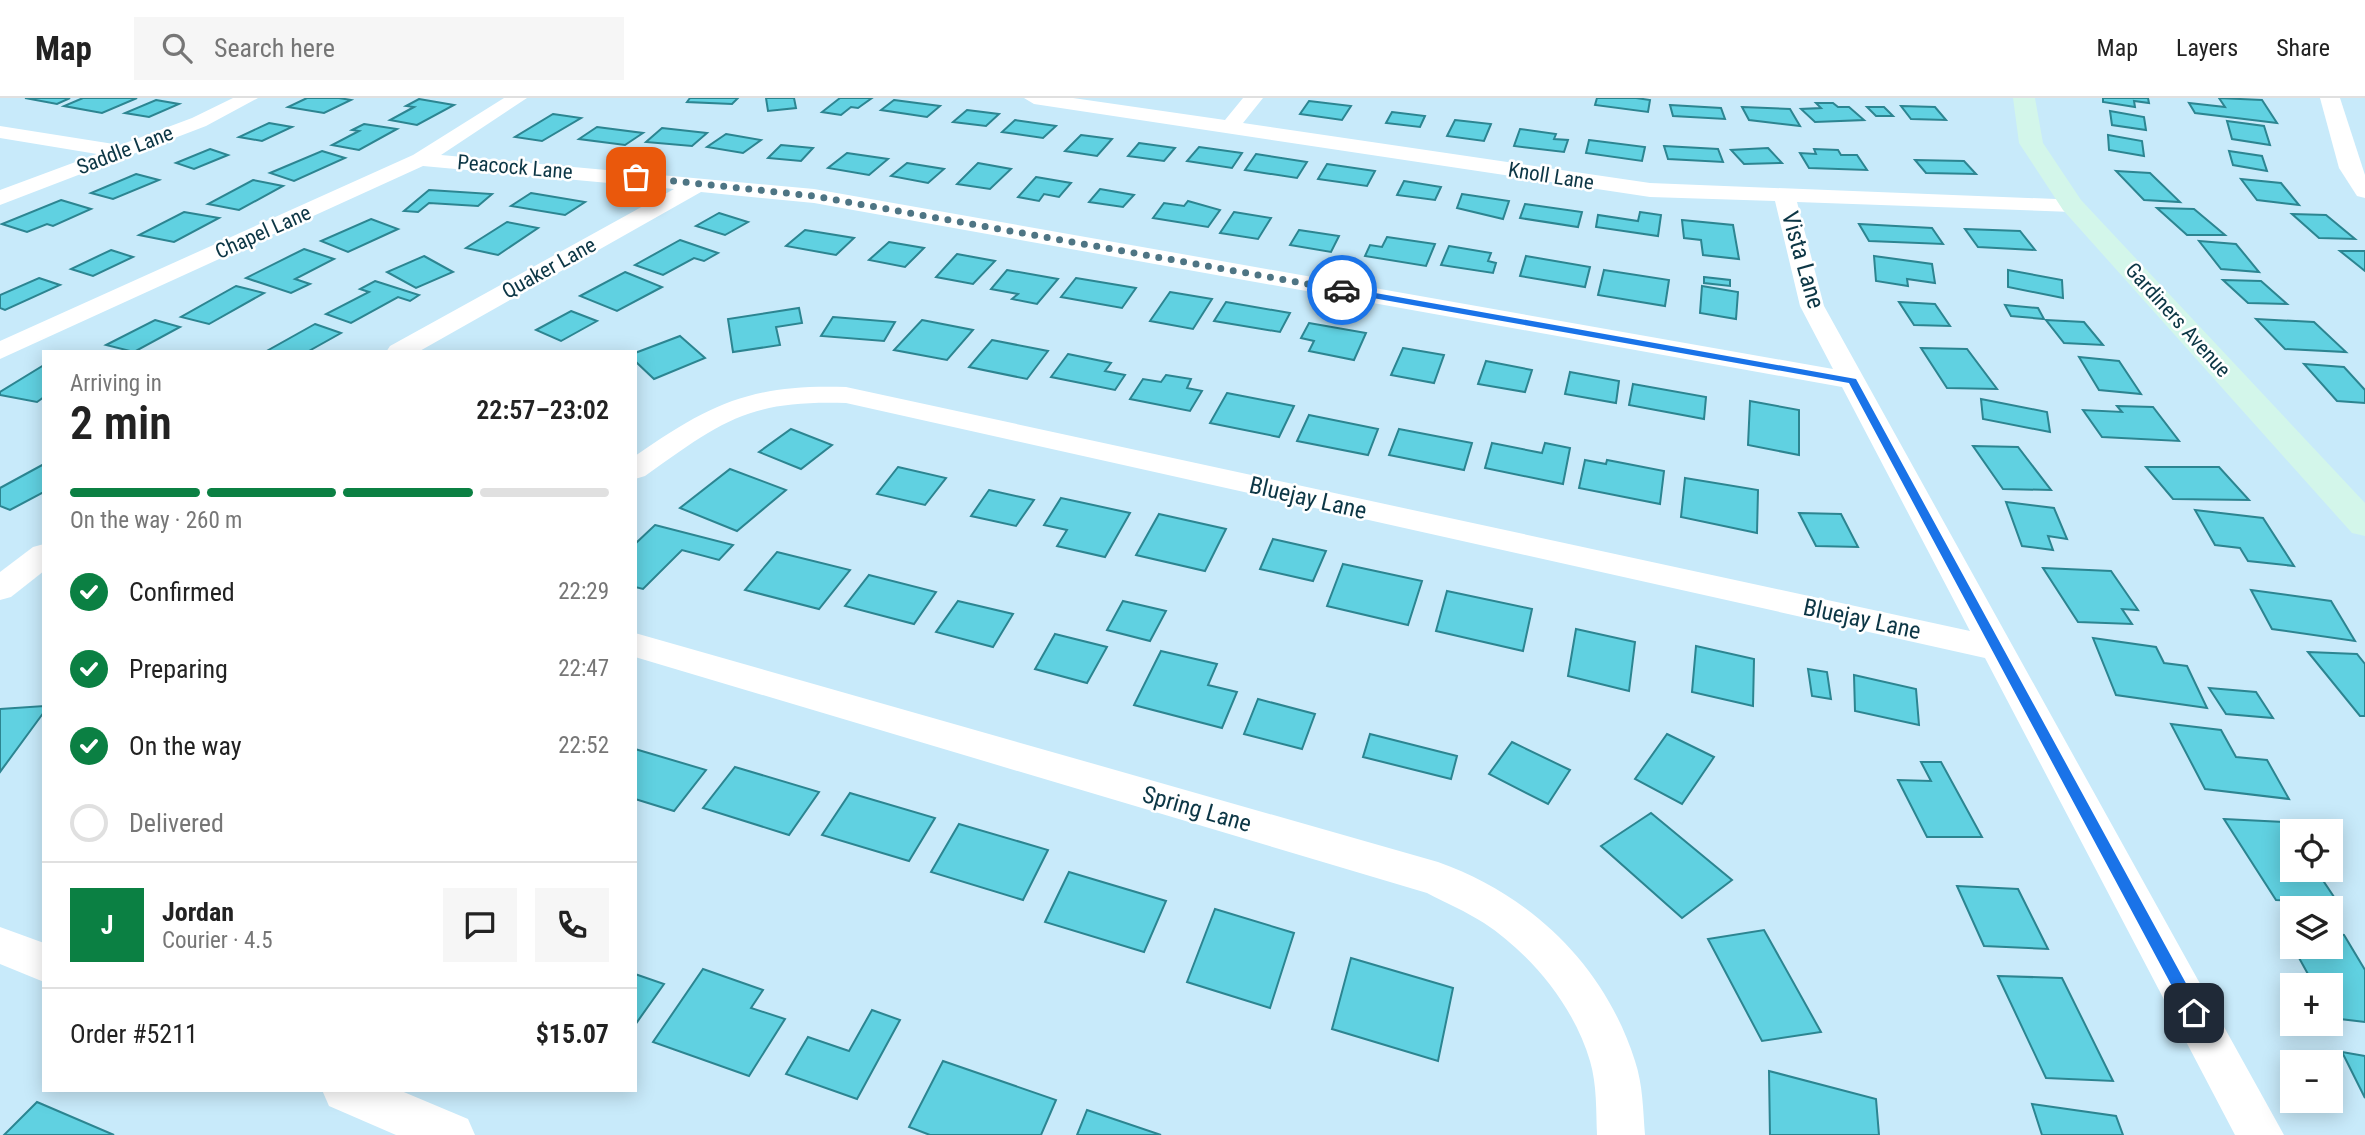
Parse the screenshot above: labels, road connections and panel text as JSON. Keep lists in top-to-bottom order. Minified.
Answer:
{"streets":{"main road":["Gardiners Avenue"],"street":["Saddle Lane","Peacock Lane","Knoll Lane","Chapel Lane","Vista Lane","Quaker Lane","Bluejay Lane","Spring Lane"]},"crossings":[["Peacock Lane","Chapel Lane"],["Peacock Lane","Vista Lane"],["Peacock Lane","Quaker Lane"],["Knoll Lane","Vista Lane"],["Knoll Lane","Gardiners Avenue"],["Vista Lane","Bluejay Lane"]],"page":{"header":"Map","search":"Search here","nav":["Map","Layers","Share"],"heading":["2 min","Arriving in","22:57–23:02"],"panel":["Jordan","Courier · 4.5","Order #5211","$15.07"],"bar":"On the way · 260 m","list":[["Confirmed","22:29"],["Preparing","22:47"],["On the way","22:52"],"Delivered"],"map_buttons":["+","−"],"round":"J"}}
